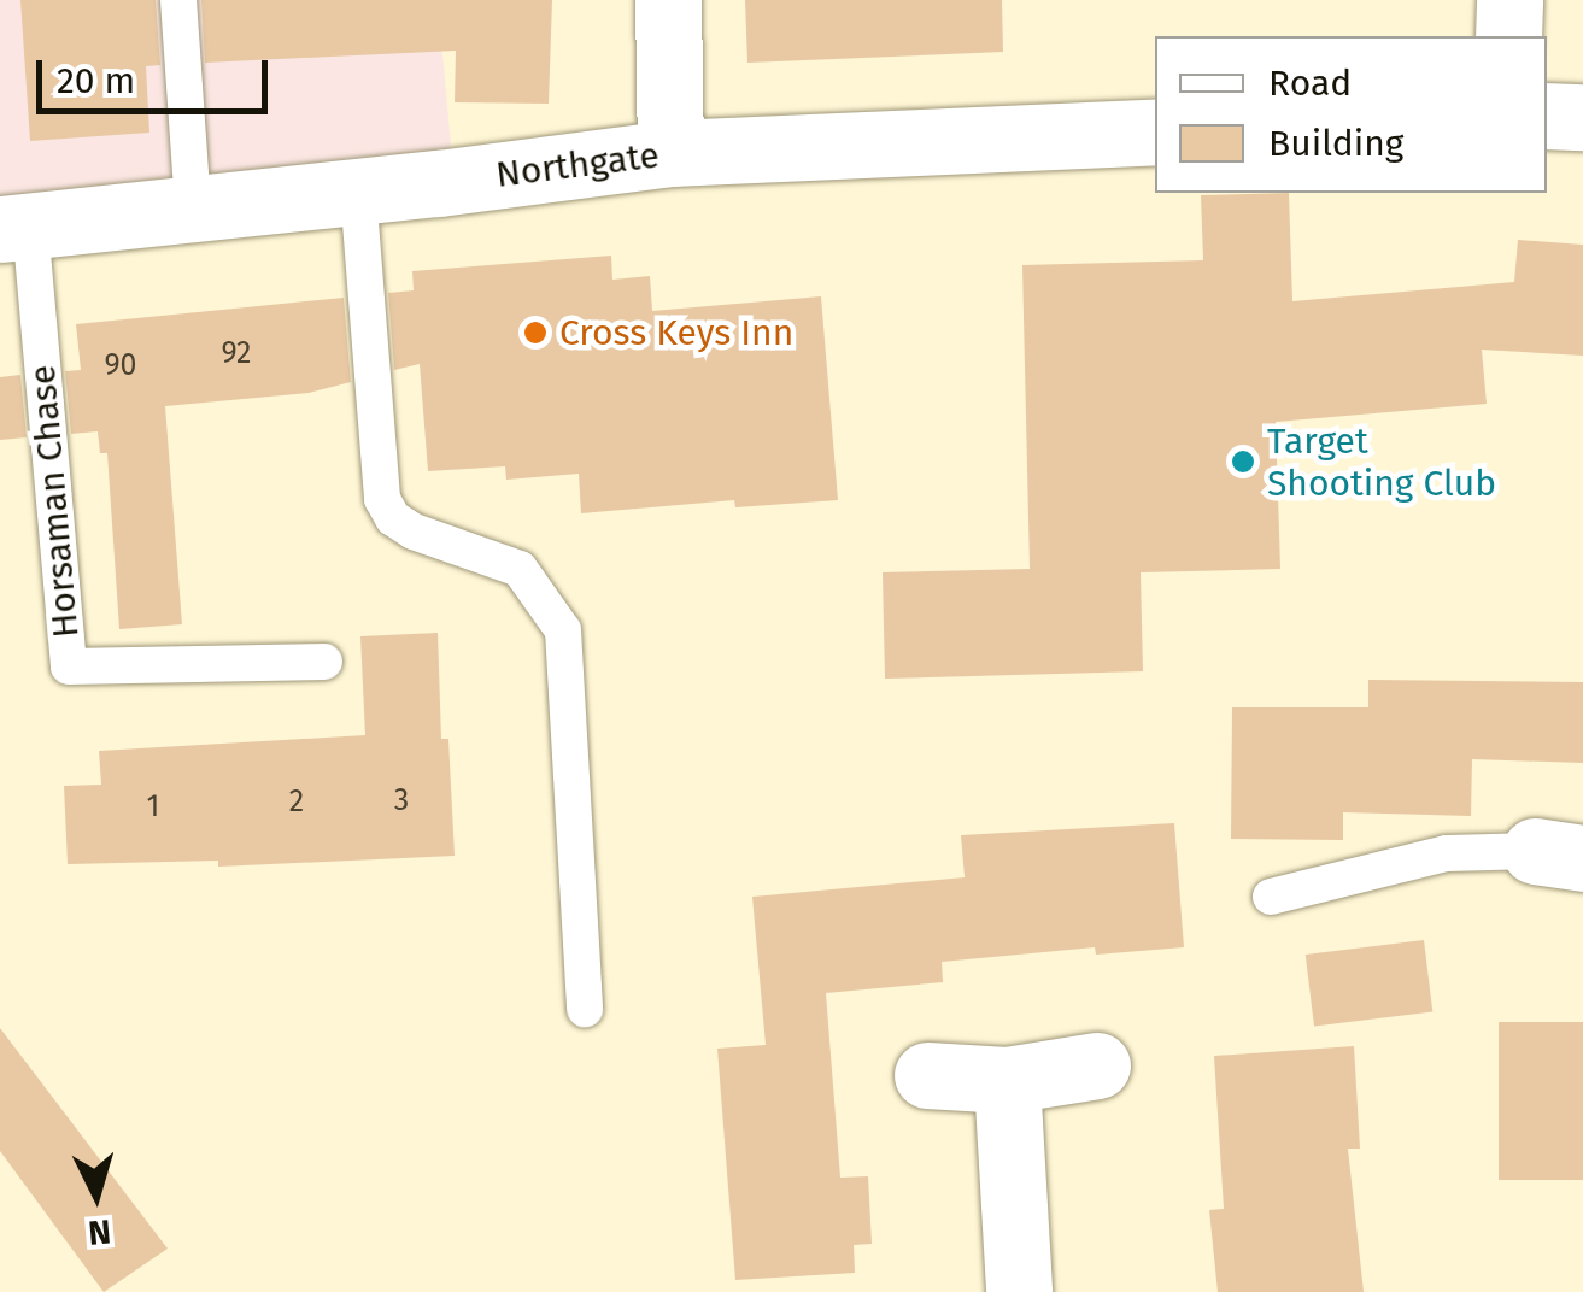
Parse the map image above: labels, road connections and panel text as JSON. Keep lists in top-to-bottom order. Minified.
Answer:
{"streets":{"street":["Northgate"],"lane":["Horsaman Chase"]},"crossings":[["Northgate","Horsaman Chase"]],"places":["Cross Keys Inn","Target Shooting Club"],"house_numbers":["92","90","3","2","1"],"legend":["Road","Building"],"scale_bar":"20 m","north":"bottom"}
